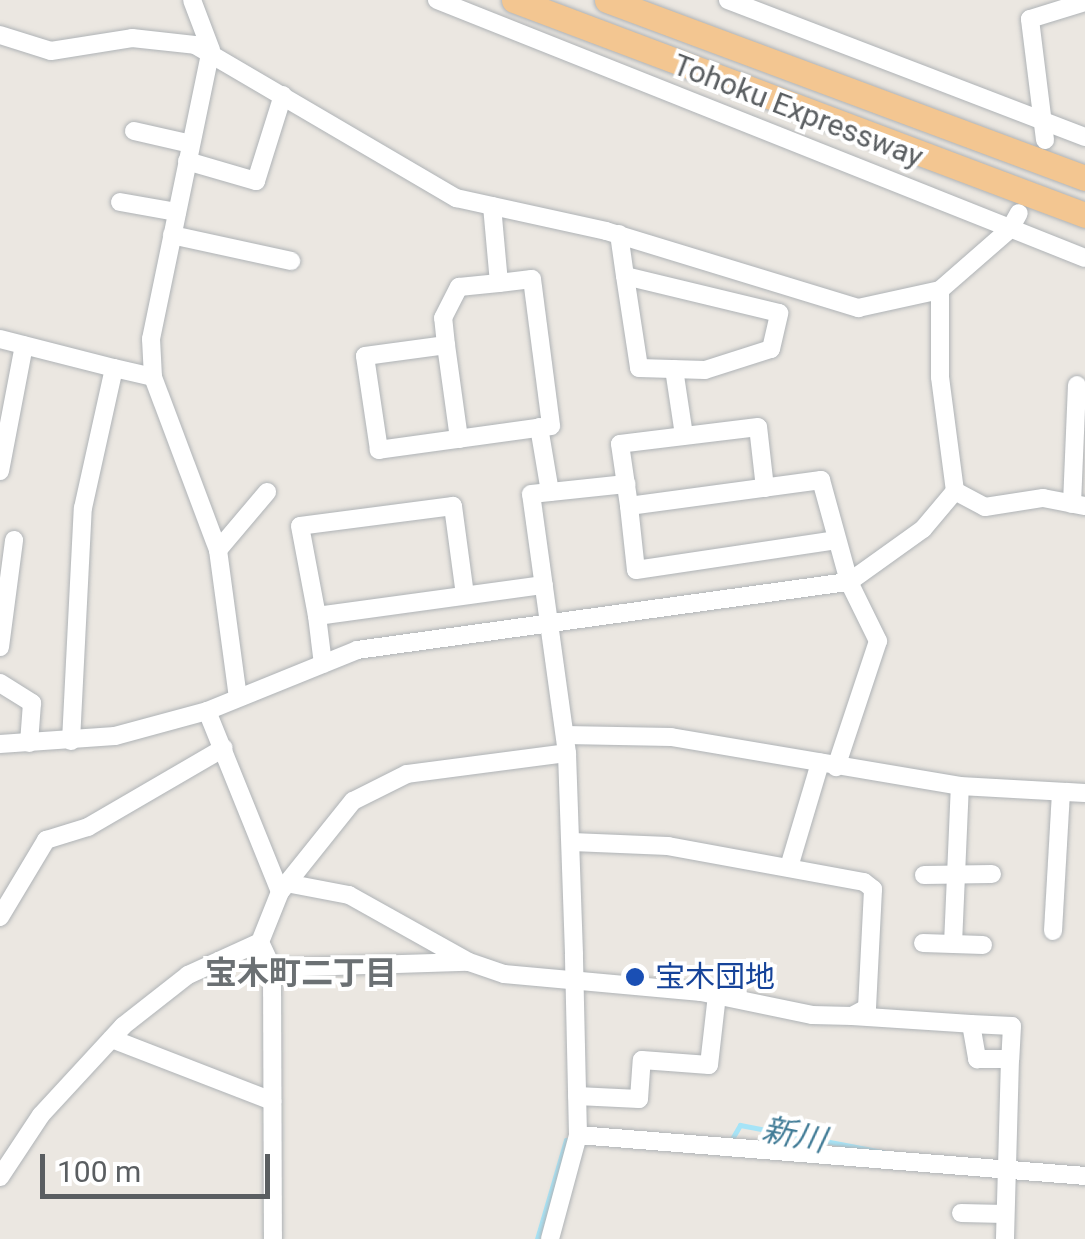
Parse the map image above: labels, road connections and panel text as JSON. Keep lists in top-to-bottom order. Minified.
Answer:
{"streets":{"highway":["Tohoku Expressway"]},"districts":["宝木町二丁目"],"water":["新川"],"places":["宝木団地"],"scale_bar":"100 m"}
